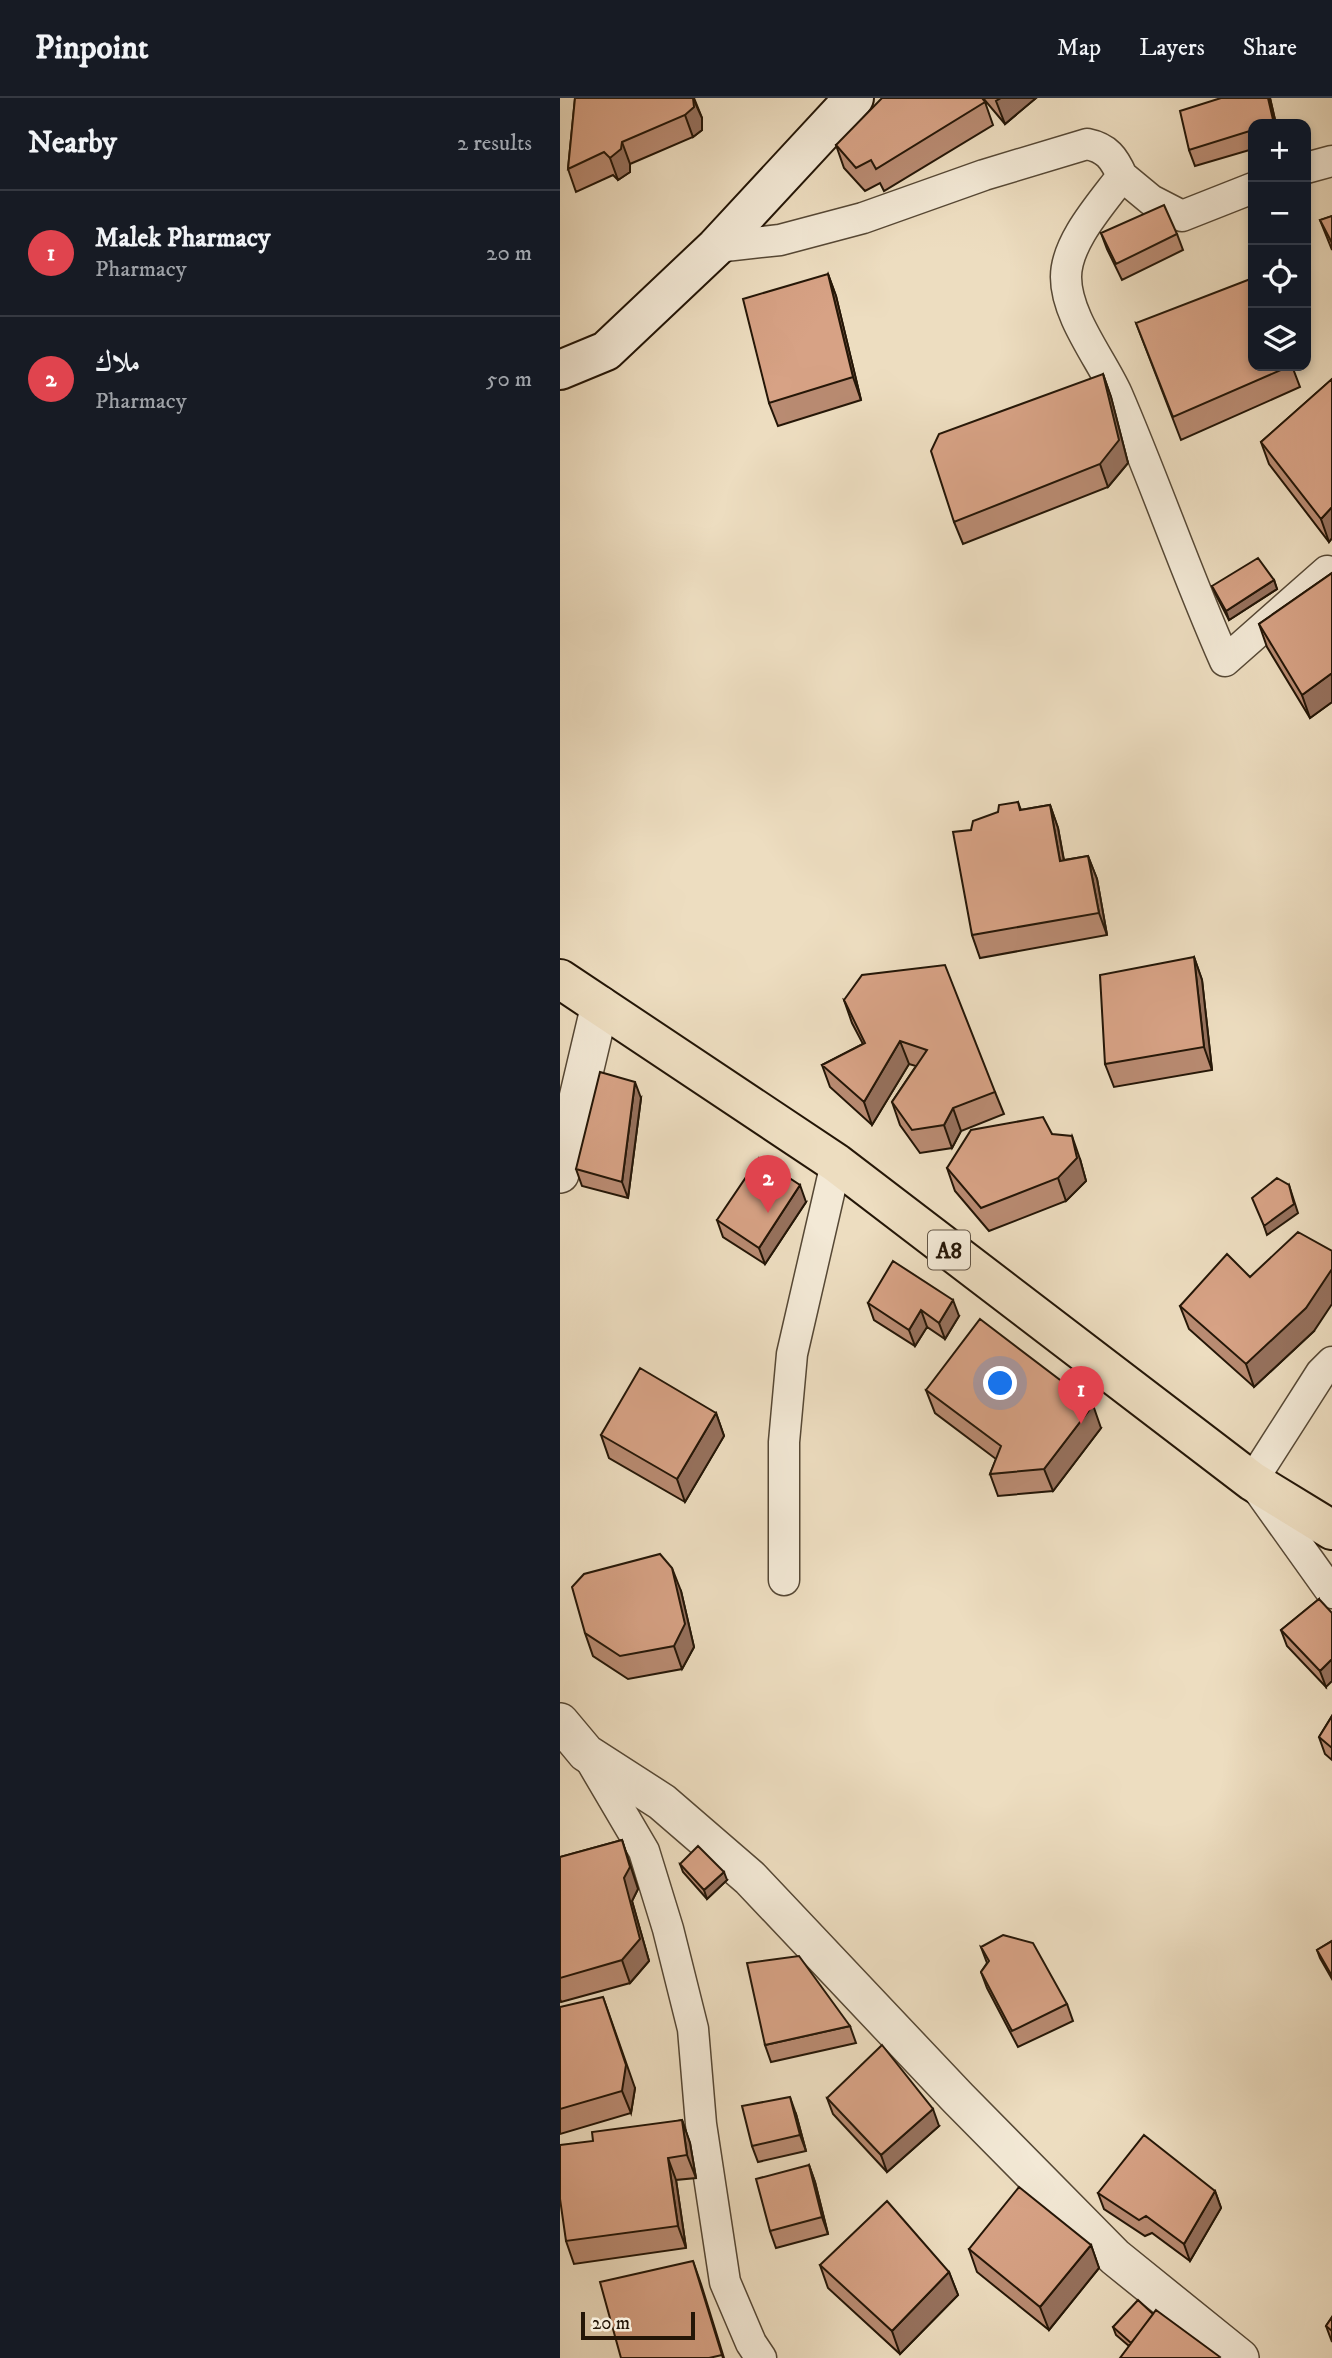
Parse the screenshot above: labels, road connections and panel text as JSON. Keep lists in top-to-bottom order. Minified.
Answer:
{"streets":{"highway":["A8"]},"scale_bar":"20 m","page":{"header":"Pinpoint","nav":["Map","Layers","Share"],"heading":["Nearby","2 results"],"map_buttons":["+","−"],"list":[{"mark":"1","name":"Malek Pharmacy","note":"Pharmacy","value":"20 m"},{"mark":"2","name":"ملاك","note":"Pharmacy","value":"50 m"}],"pins":["2","1"],"scale":"20 m"}}
